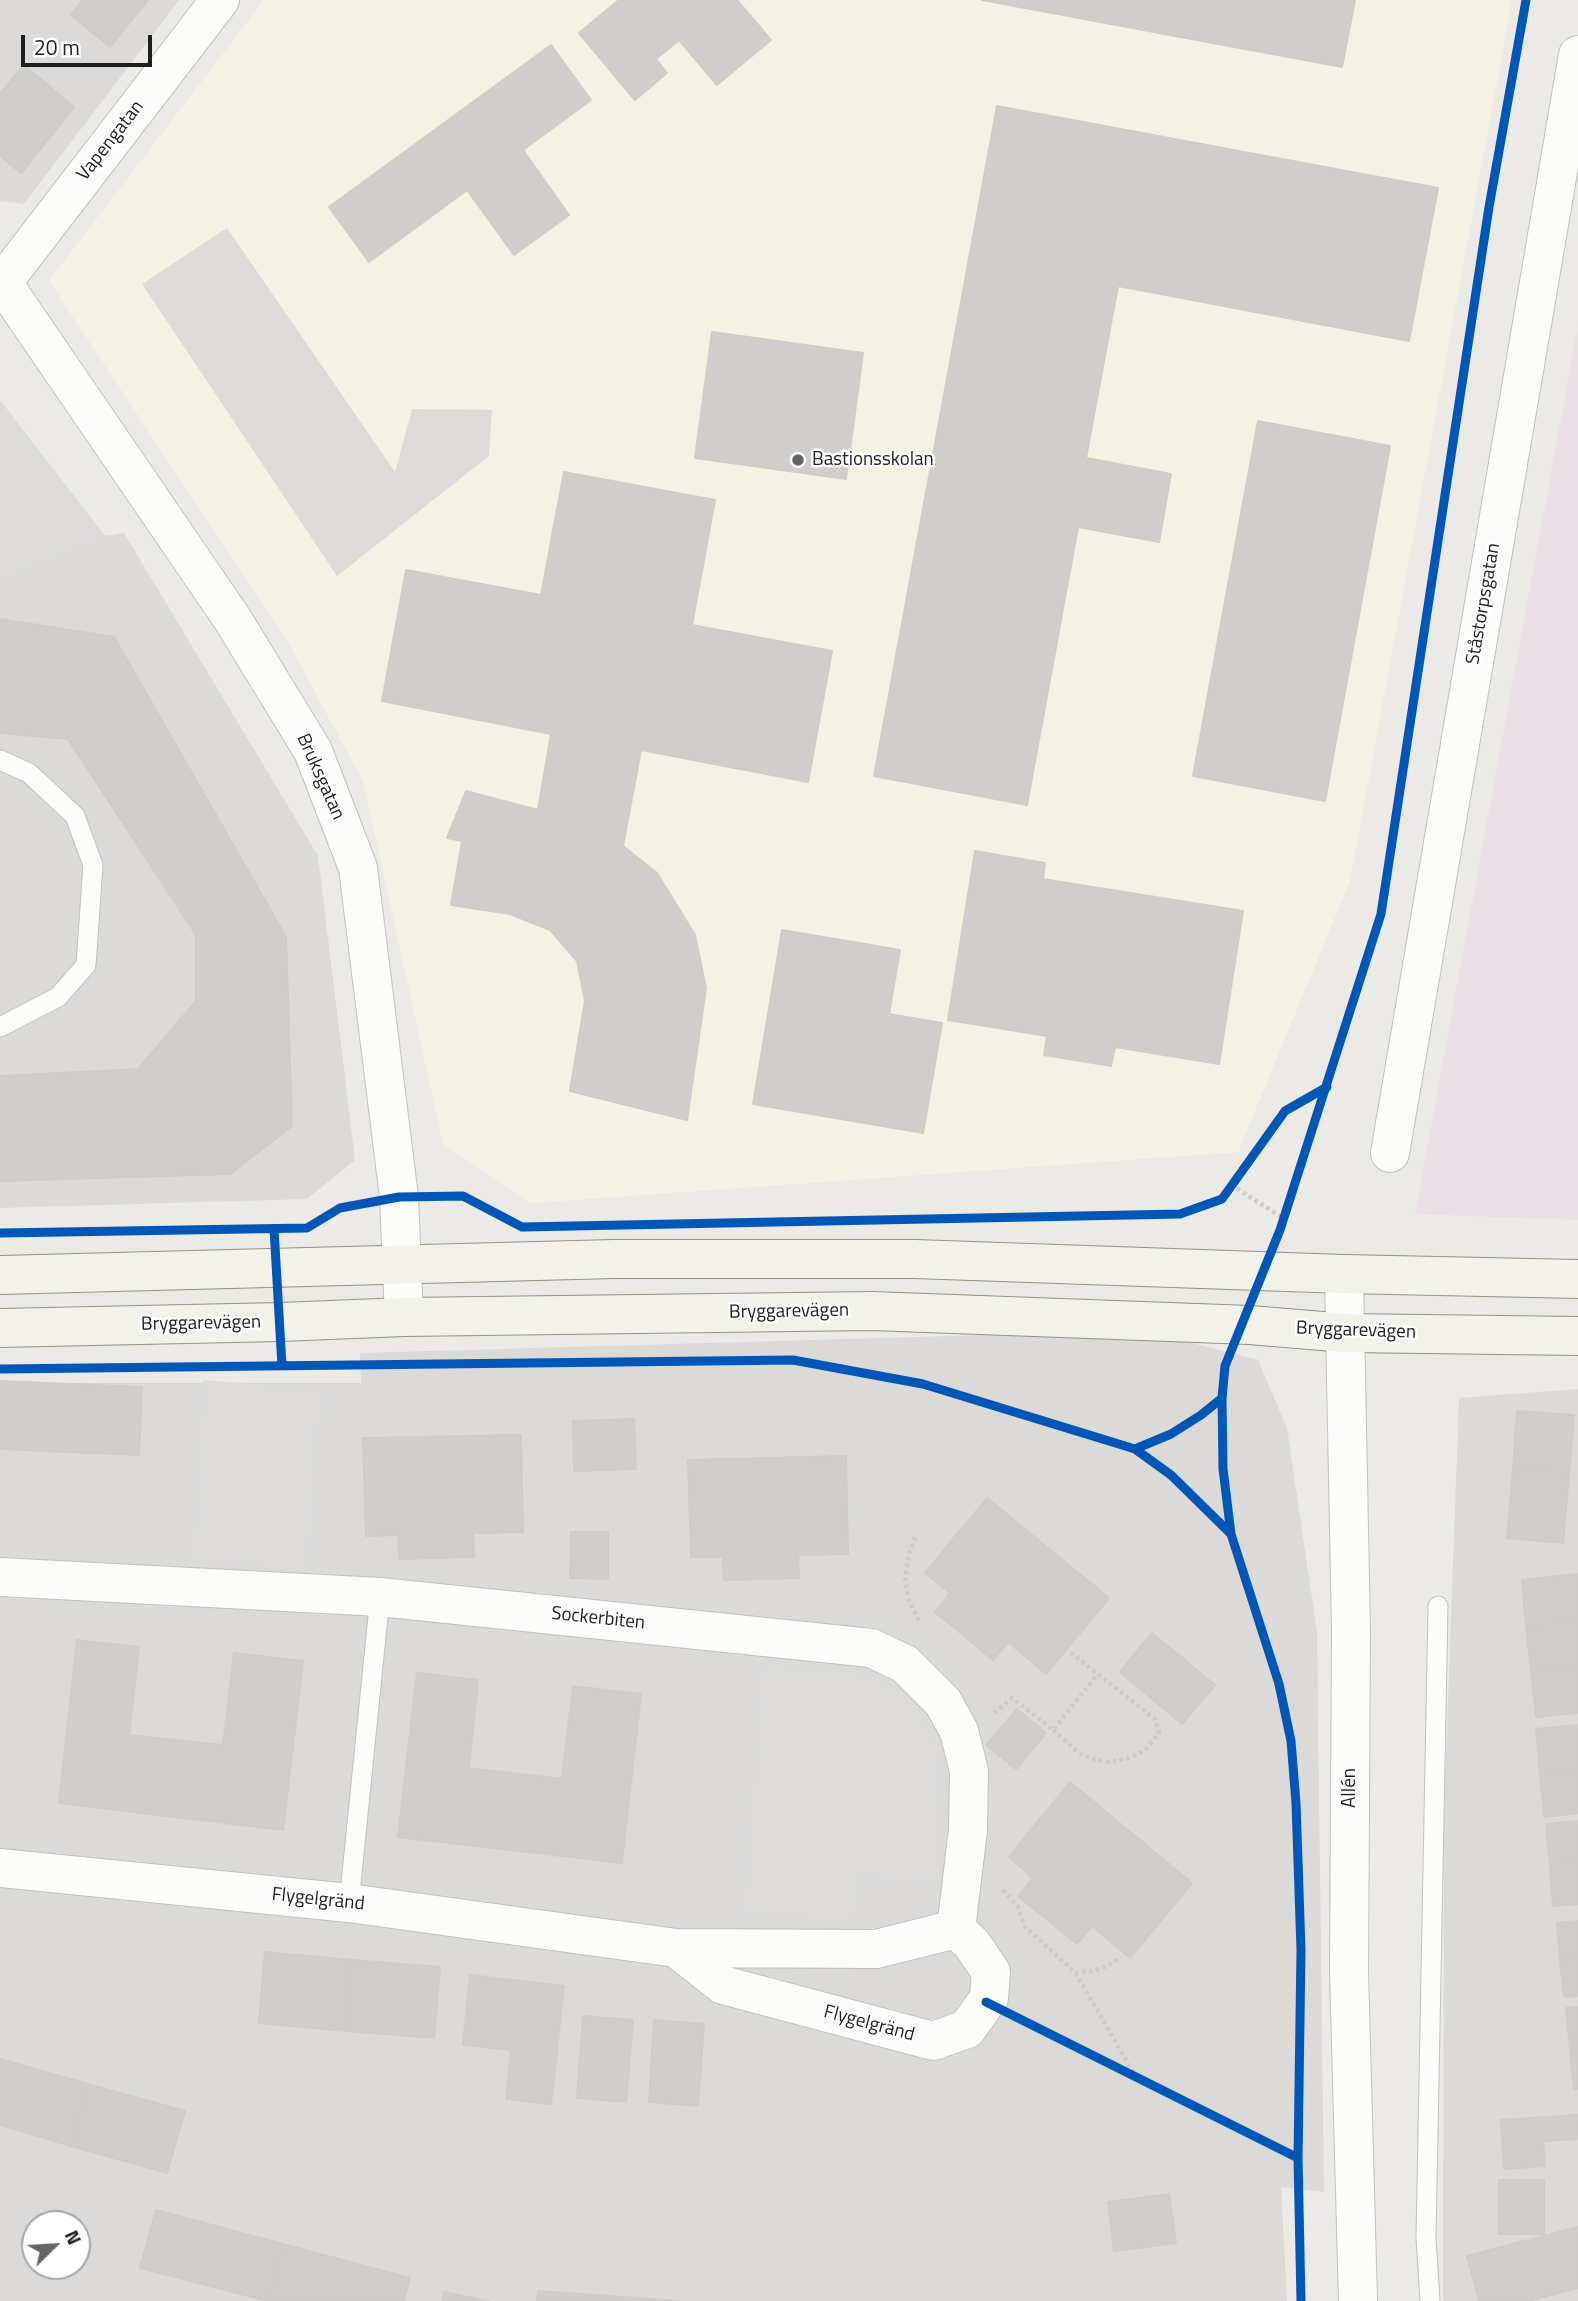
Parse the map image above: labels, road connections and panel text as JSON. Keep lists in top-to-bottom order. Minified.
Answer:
{"streets":{"main road":["Bryggarevägen"],"street":["Vapengatan","Ståstorpsgatan","Bruksgatan","Sockerbiten","Allén","Flygelgränd"]},"crossings":[["Vapengatan","Bruksgatan"],["Bruksgatan","Bryggarevägen"],["Bryggarevägen","Allén"],["Sockerbiten","Flygelgränd"]],"places":["Bastionsskolan"],"scale_bar":"20 m","north":"top right"}
